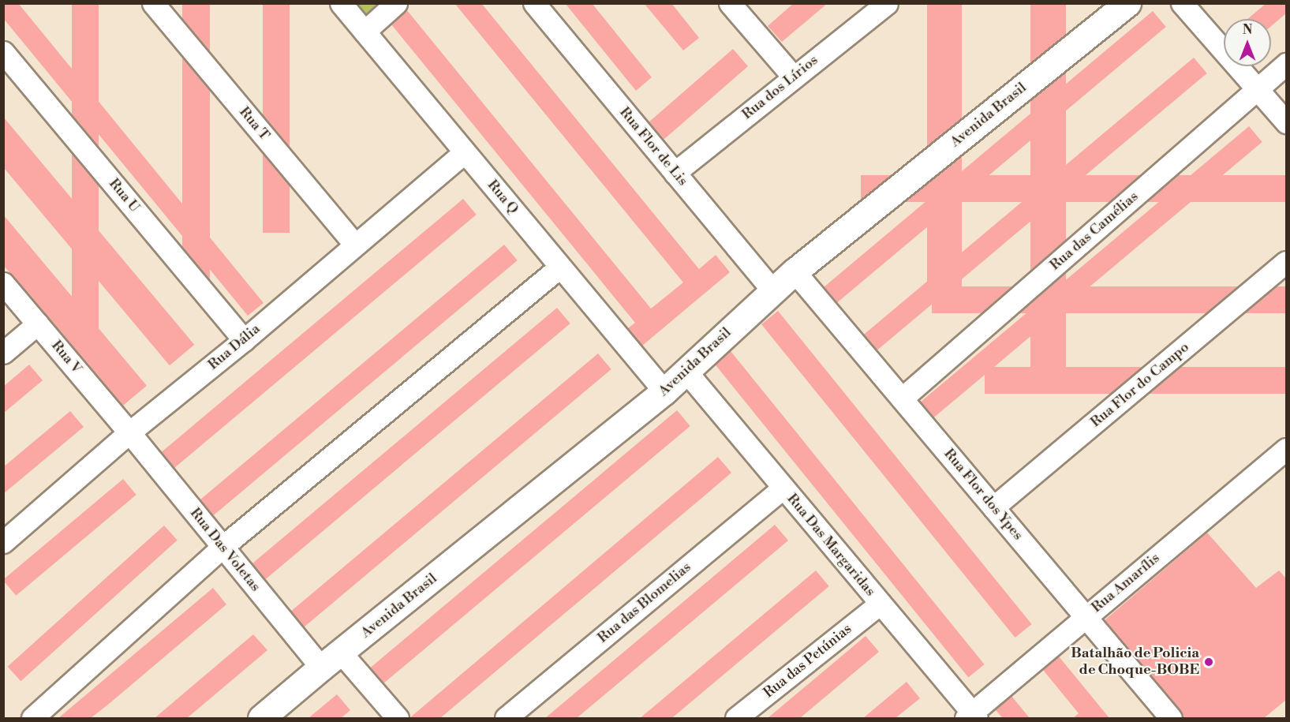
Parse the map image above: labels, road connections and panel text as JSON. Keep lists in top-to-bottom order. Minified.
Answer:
{"streets":{"street":["Rua dos Lírios","Avenida Brasil","Rua T","Rua Flor de Lis","Rua U","Rua Q","Rua das Camélias","Rua Dália","Rua V","Rua Flor do Campo","Rua Flor dos Ypes","Rua Das Margaridas","Rua Das Voletas","Rua Amarílis","Rua das Blomelias","Rua das Petúnias"]},"crossings":[["Rua dos Lírios","Rua Flor de Lis"],["Avenida Brasil","Rua Flor de Lis"],["Avenida Brasil","Rua Q"],["Avenida Brasil","Rua Flor dos Ypes"],["Avenida Brasil","Rua Das Margaridas"],["Avenida Brasil","Rua Das Voletas"],["Rua T","Rua Dália"],["Rua U","Rua Dália"],["Rua Q","Rua Dália"],["Rua das Camélias","Rua Flor dos Ypes"],["Rua Dália","Rua V"],["Rua Dália","Rua Das Voletas"],["Rua V","Rua Das Voletas"],["Rua Flor do Campo","Rua Flor dos Ypes"],["Rua Flor dos Ypes","Rua Amarílis"],["Rua Das Margaridas","Rua Amarílis"],["Rua Das Margaridas","Rua das Blomelias"],["Rua Das Margaridas","Rua das Petúnias"]],"places":["Batalhão de Policia de Choque-BOBE"],"north":"top"}
